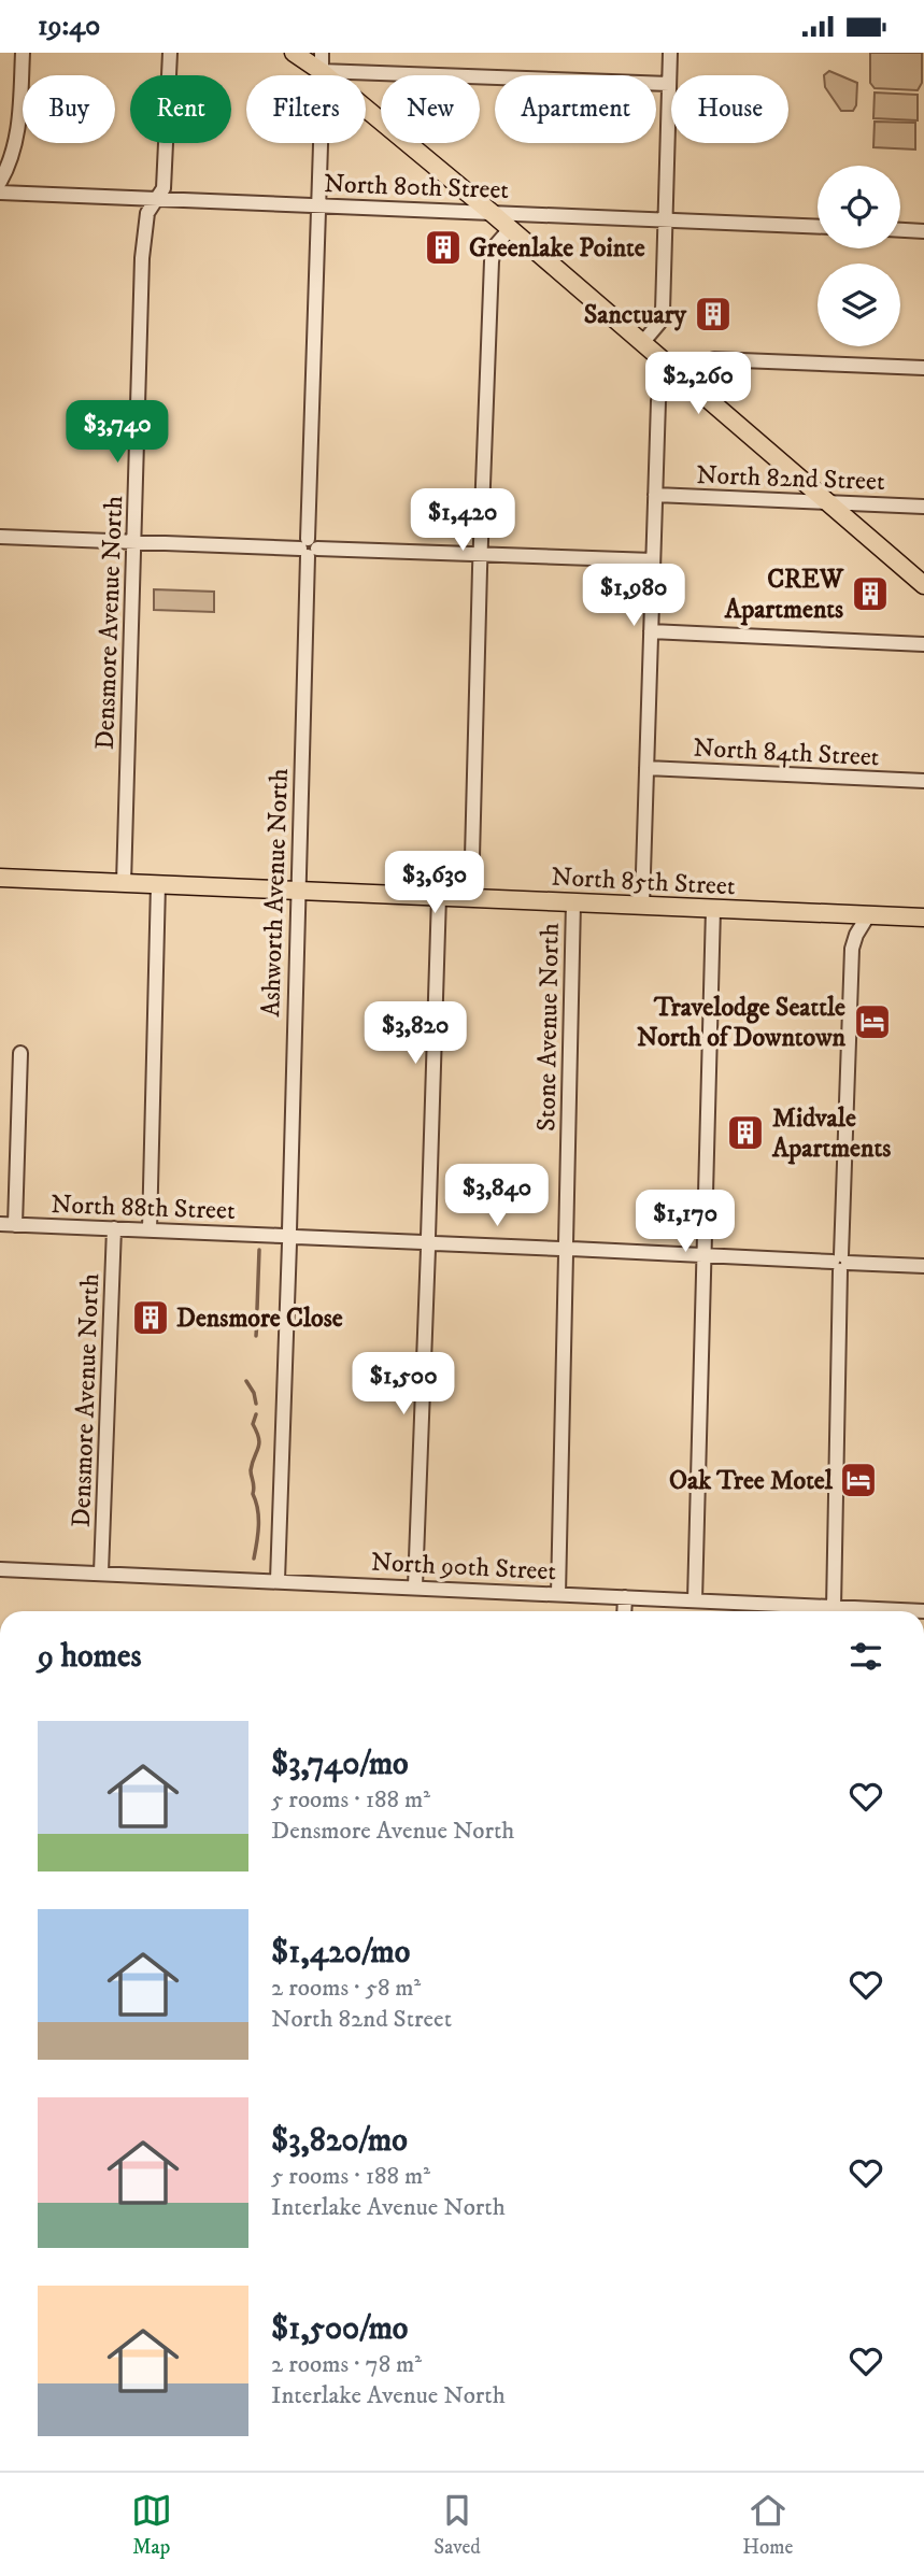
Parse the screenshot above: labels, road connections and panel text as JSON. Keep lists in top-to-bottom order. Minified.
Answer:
{"streets":{"main road":["North 85th Street"],"street":["North 80th Street","North 82nd Street","Densmore Avenue North","North 84th Street","Ashworth Avenue North","Stone Avenue North","North 88th Street","North 90th Street"]},"crossings":[["North 80th Street","Densmore Avenue North"],["North 80th Street","Ashworth Avenue North"],["Densmore Avenue North","North 85th Street"],["Densmore Avenue North","North 88th Street"],["Densmore Avenue North","North 90th Street"],["North 85th Street","Ashworth Avenue North"],["North 85th Street","Stone Avenue North"],["Ashworth Avenue North","North 88th Street"],["Ashworth Avenue North","North 90th Street"],["Stone Avenue North","North 88th Street"],["Stone Avenue North","North 90th Street"]],"places":{"building":["Greenlake Pointe","Sanctuary","CREW Apartments","Midvale Apartments","Densmore Close"],"hotel":["Travelodge Seattle North of Downtown","Oak Tree Motel"]},"page":{"status":"19:40","chip":["Buy","Rent","Filters","New","Apartment","House"],"price":["$2,260","$3,740","$1,420","$1,980","$3,630","$3,820","$3,840","$1,170","$1,500"],"heading":"9 homes","list":[{"name":"$3,740/mo","note":"5 rooms · 188 m² · Densmore Avenue North"},{"name":"$1,420/mo","note":"2 rooms · 58 m² · North 82nd Street"},{"name":"$3,820/mo","note":"5 rooms · 188 m² · Interlake Avenue North"},{"name":"$1,500/mo","note":"2 rooms · 78 m² · Interlake Avenue North"}],"tabs":["Map","Saved","Home"]}}
